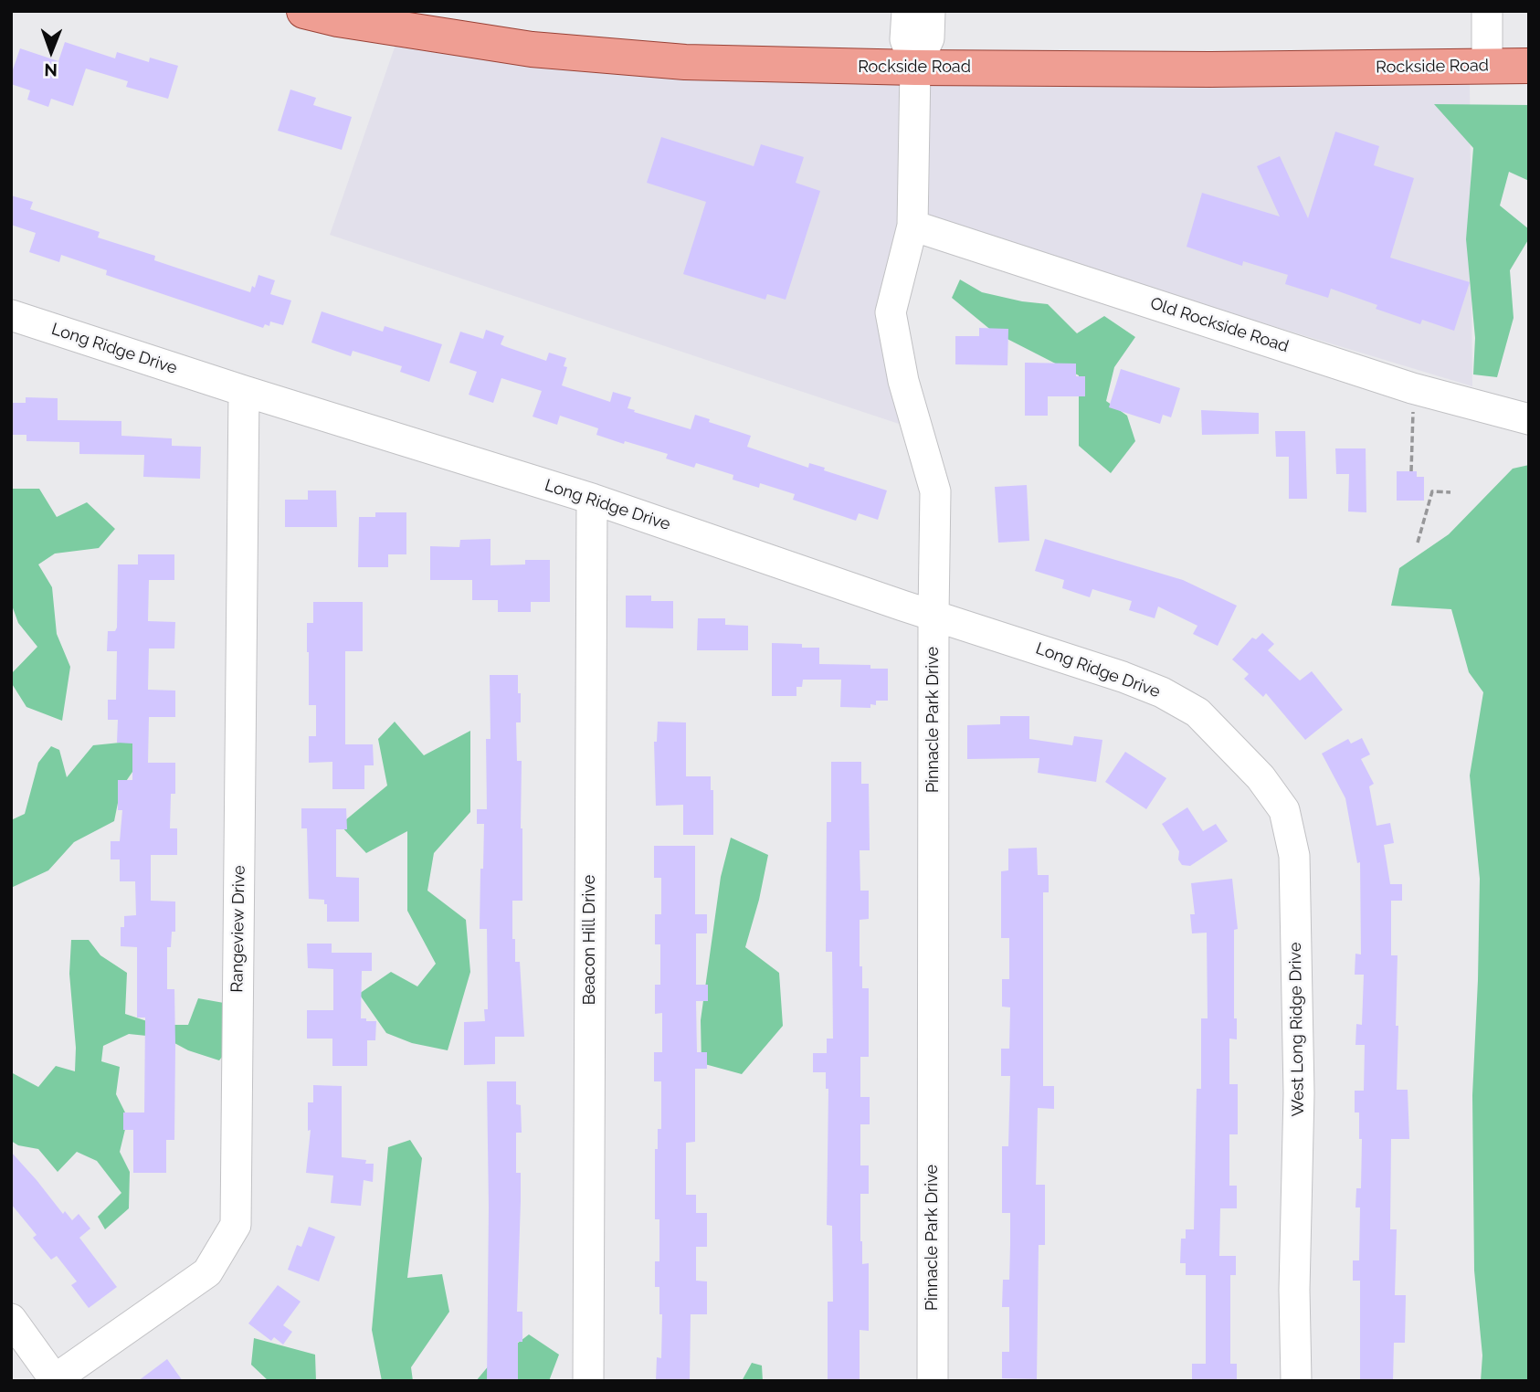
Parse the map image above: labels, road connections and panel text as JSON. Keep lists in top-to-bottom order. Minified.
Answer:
{"streets":{"main road":["Rockside Road"],"street":["Old Rockside Road","Long Ridge Drive","Pinnacle Park Drive","Rangeview Drive","Beacon Hill Drive","West Long Ridge Drive"]},"crossings":[["Rockside Road","Pinnacle Park Drive"],["Old Rockside Road","Pinnacle Park Drive"],["Long Ridge Drive","Pinnacle Park Drive"],["Long Ridge Drive","Rangeview Drive"],["Long Ridge Drive","Beacon Hill Drive"],["Long Ridge Drive","West Long Ridge Drive"]],"north":"bottom"}
